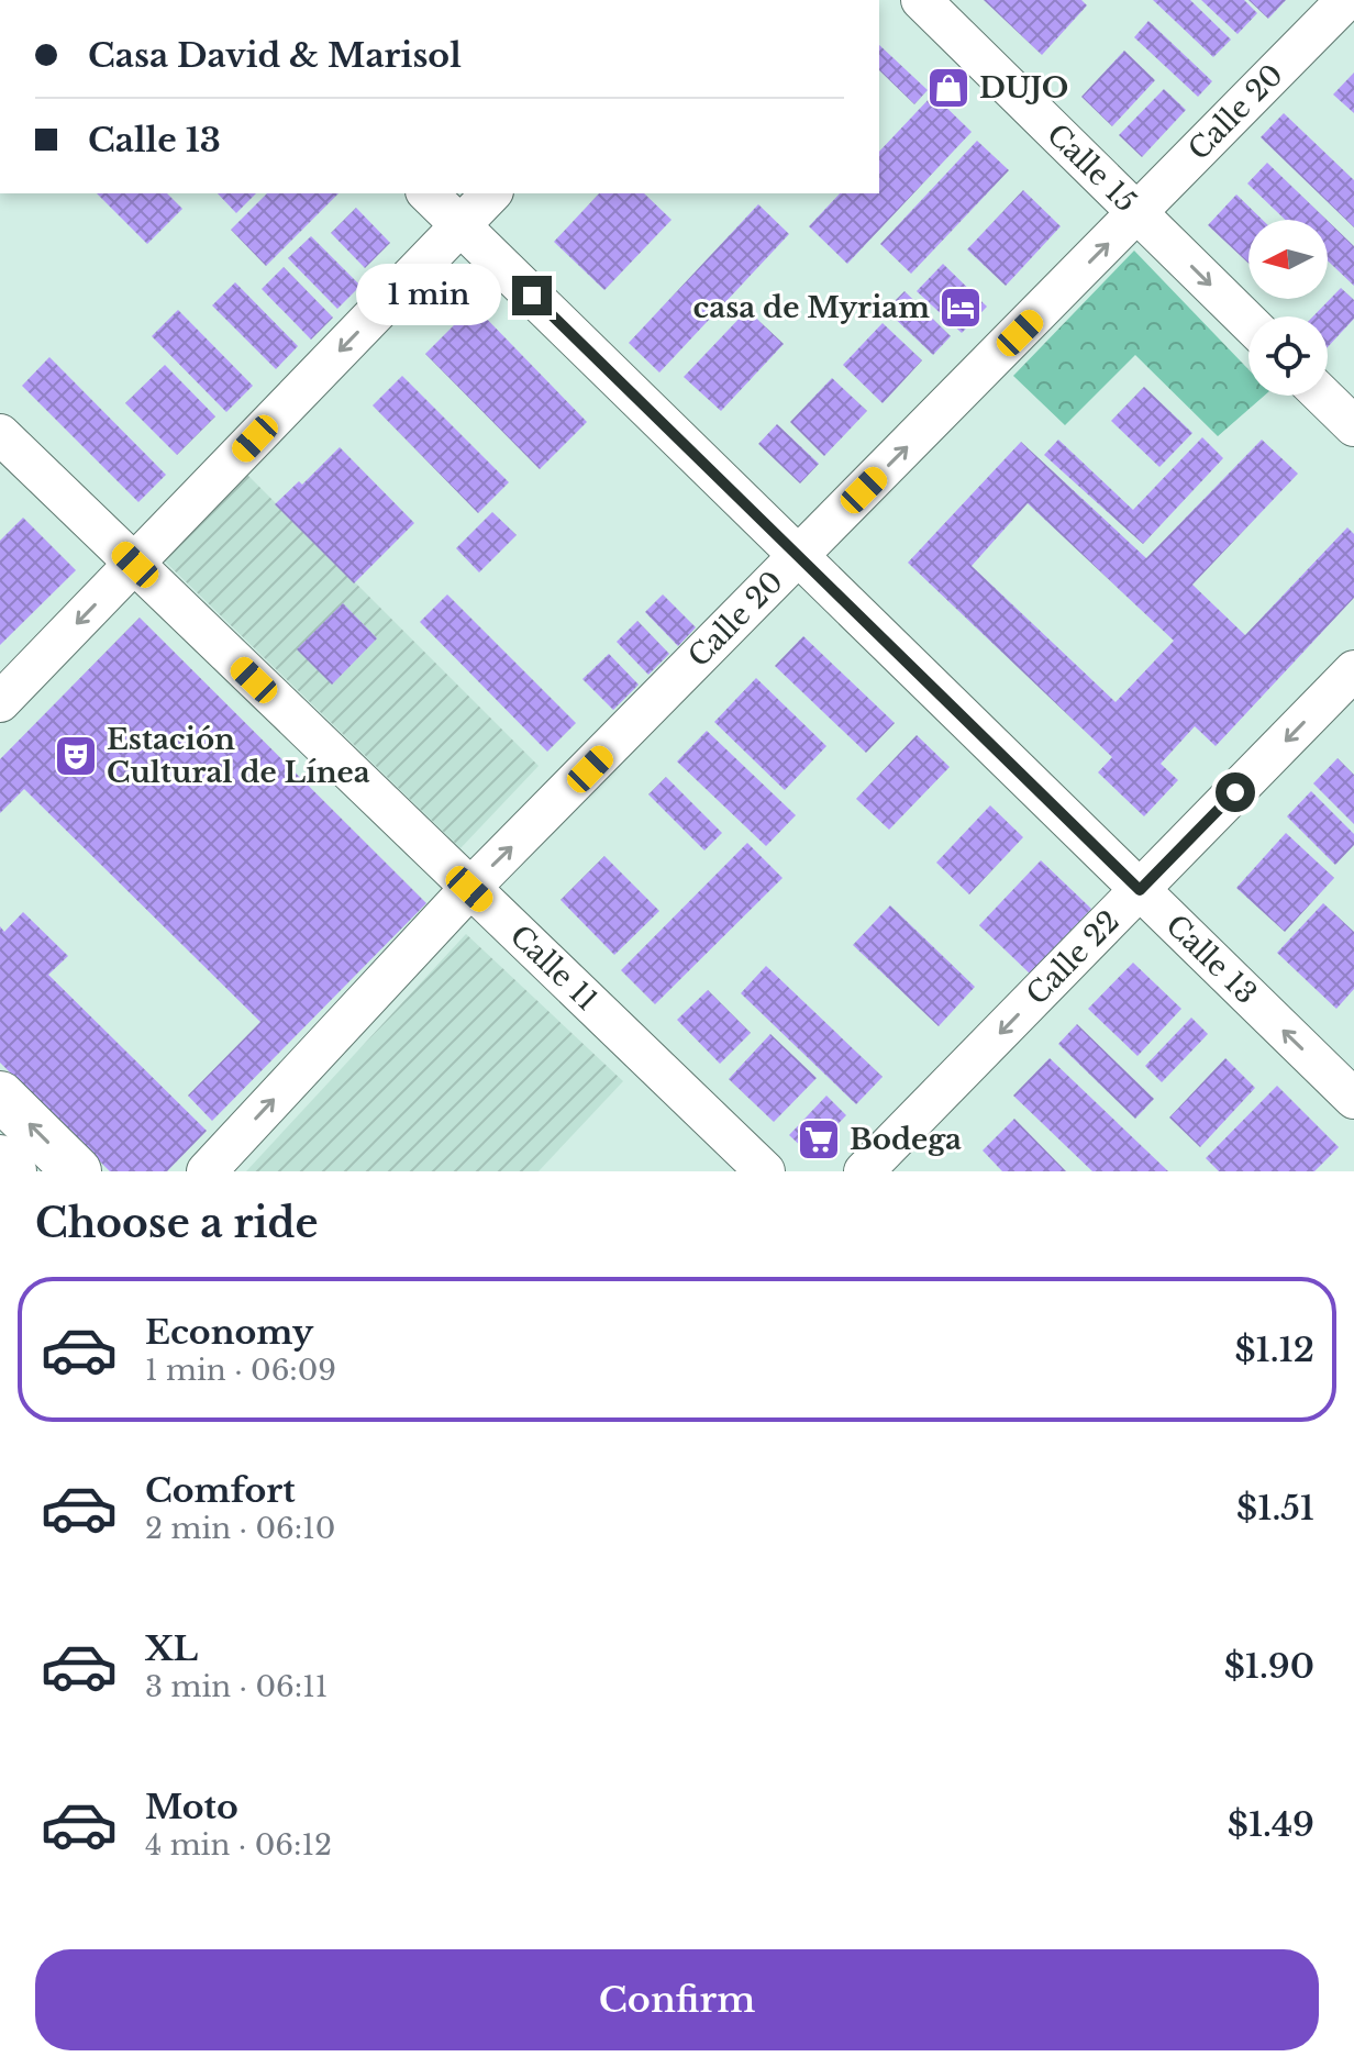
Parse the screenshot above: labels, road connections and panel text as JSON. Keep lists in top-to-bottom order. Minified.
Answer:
{"streets":{"street":["Calle 20","Calle 15","Calle 22","Calle 13","Calle 11"]},"crossings":[["Calle 20","Calle 15"],["Calle 20","Calle 13"],["Calle 20","Calle 11"],["Calle 22","Calle 13"]],"one_way":["Calle 20","Calle 22"],"places":{"shop":["DUJO"],"hotel":["casa de Myriam"],"theatre":["Estación Cultural de Línea"],"supermarket":["Bodega"]},"north":"left","page":{"banner":["Casa David & Marisol","Calle 13"],"bubble":"1 min","heading":"Choose a ride","list":[{"name":"Economy","note":"1 min · 06:09","value":"$1.12"},{"name":"Comfort","note":"2 min · 06:10","value":"$1.51"},{"name":"XL","note":"3 min · 06:11","value":"$1.90"},{"name":"Moto","note":"4 min · 06:12","value":"$1.49"}],"buttons":"Confirm"}}
